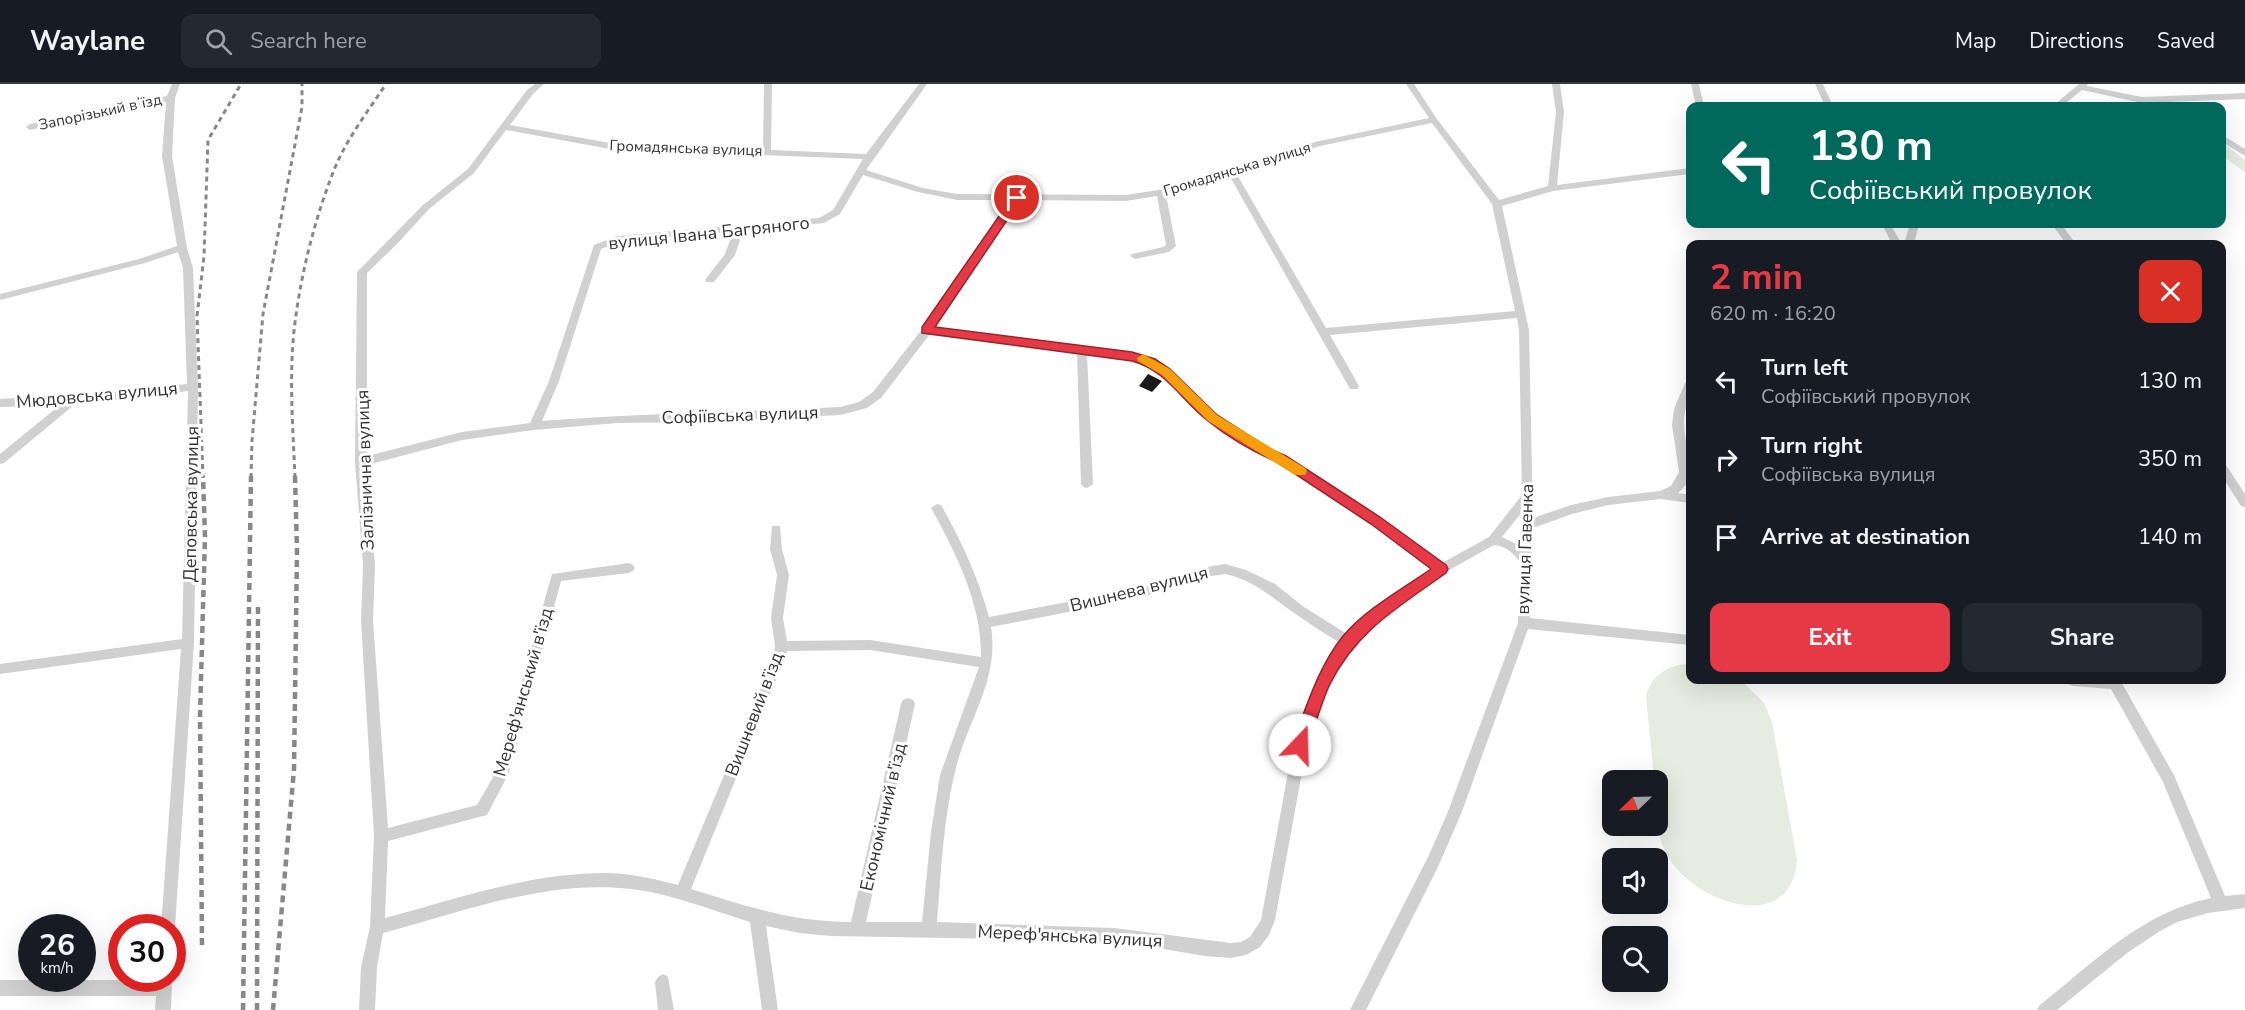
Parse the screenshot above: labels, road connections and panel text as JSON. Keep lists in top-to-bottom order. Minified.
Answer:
{"streets":{"street":["Запорізький вʼїзд","Громадянська вулиця","вулиця Івана Багряного","Мюдовська вулиця","Софіївська вулиця","Залізнична вулиця","Деповська вулиця","вулиця Гавенка","Вишнева вулиця","Мереф'янський в'їзд","Вишневий в’їзд","Економічний в'їзд","Мереф'янська вулиця"]},"crossings":[["Запорізький вʼїзд","Деповська вулиця"],["Громадянська вулиця","вулиця Івана Багряного"],["Громадянська вулиця","Софіївська вулиця"],["Громадянська вулиця","Залізнична вулиця"],["Громадянська вулиця","вулиця Гавенка"],["вулиця Івана Багряного","Софіївська вулиця"],["Мюдовська вулиця","Деповська вулиця"],["Софіївська вулиця","Залізнична вулиця"],["Залізнична вулиця","Мереф'янський в'їзд"],["Залізнична вулиця","Мереф'янська вулиця"],["вулиця Гавенка","Мереф'янська вулиця"],["Вишнева вулиця","Мереф'янська вулиця"],["Вишневий в’їзд","Мереф'янська вулиця"],["Економічний в'їзд","Мереф'янська вулиця"]],"north":"bottom left","page":{"header":"Waylane","search":"Search here","nav":["Map","Directions","Saved"],"turn":["130 m","Софіївський провулок"],"heading":["2 min","620 m · 16:20"],"list":[{"name":"Turn left","note":"Софіївський провулок","value":"130 m"},{"name":"Turn right","note":"Софіївська вулиця","value":"350 m"},{"name":"Arrive at destination","value":"140 m"}],"buttons":["Exit","Share"],"speed":"26 km/h","limit":"30"}}
